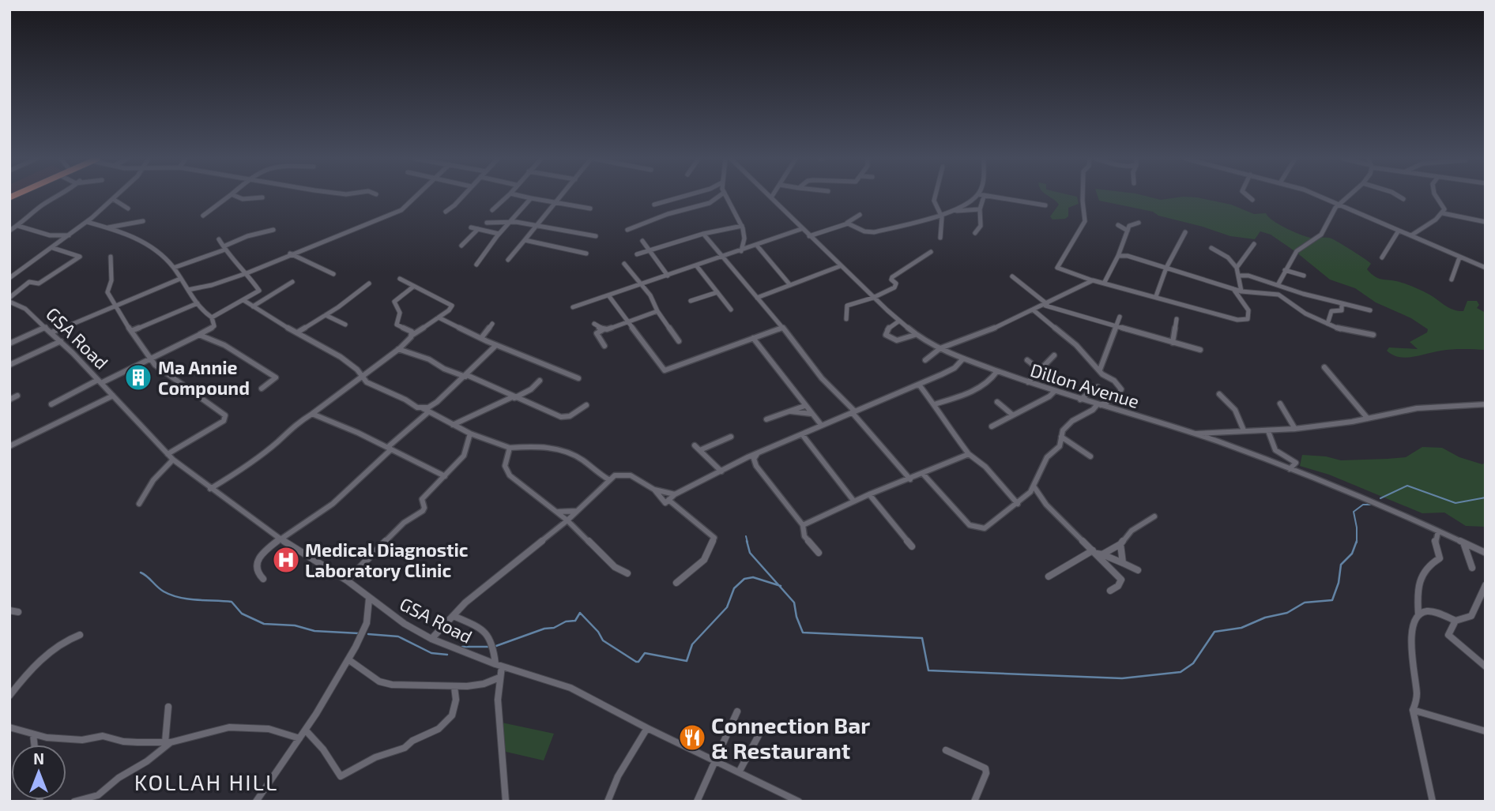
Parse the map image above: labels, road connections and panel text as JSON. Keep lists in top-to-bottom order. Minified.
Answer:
{"streets":{"street":["GSA Road","Dillon Avenue"]},"districts":["KOLLAH HILL"],"places":{"building":["Ma Annie Compound"],"hospital":["Medical Diagnostic Laboratory Clinic"],"restaurant":["Connection Bar & Restaurant"]},"north":"top"}
